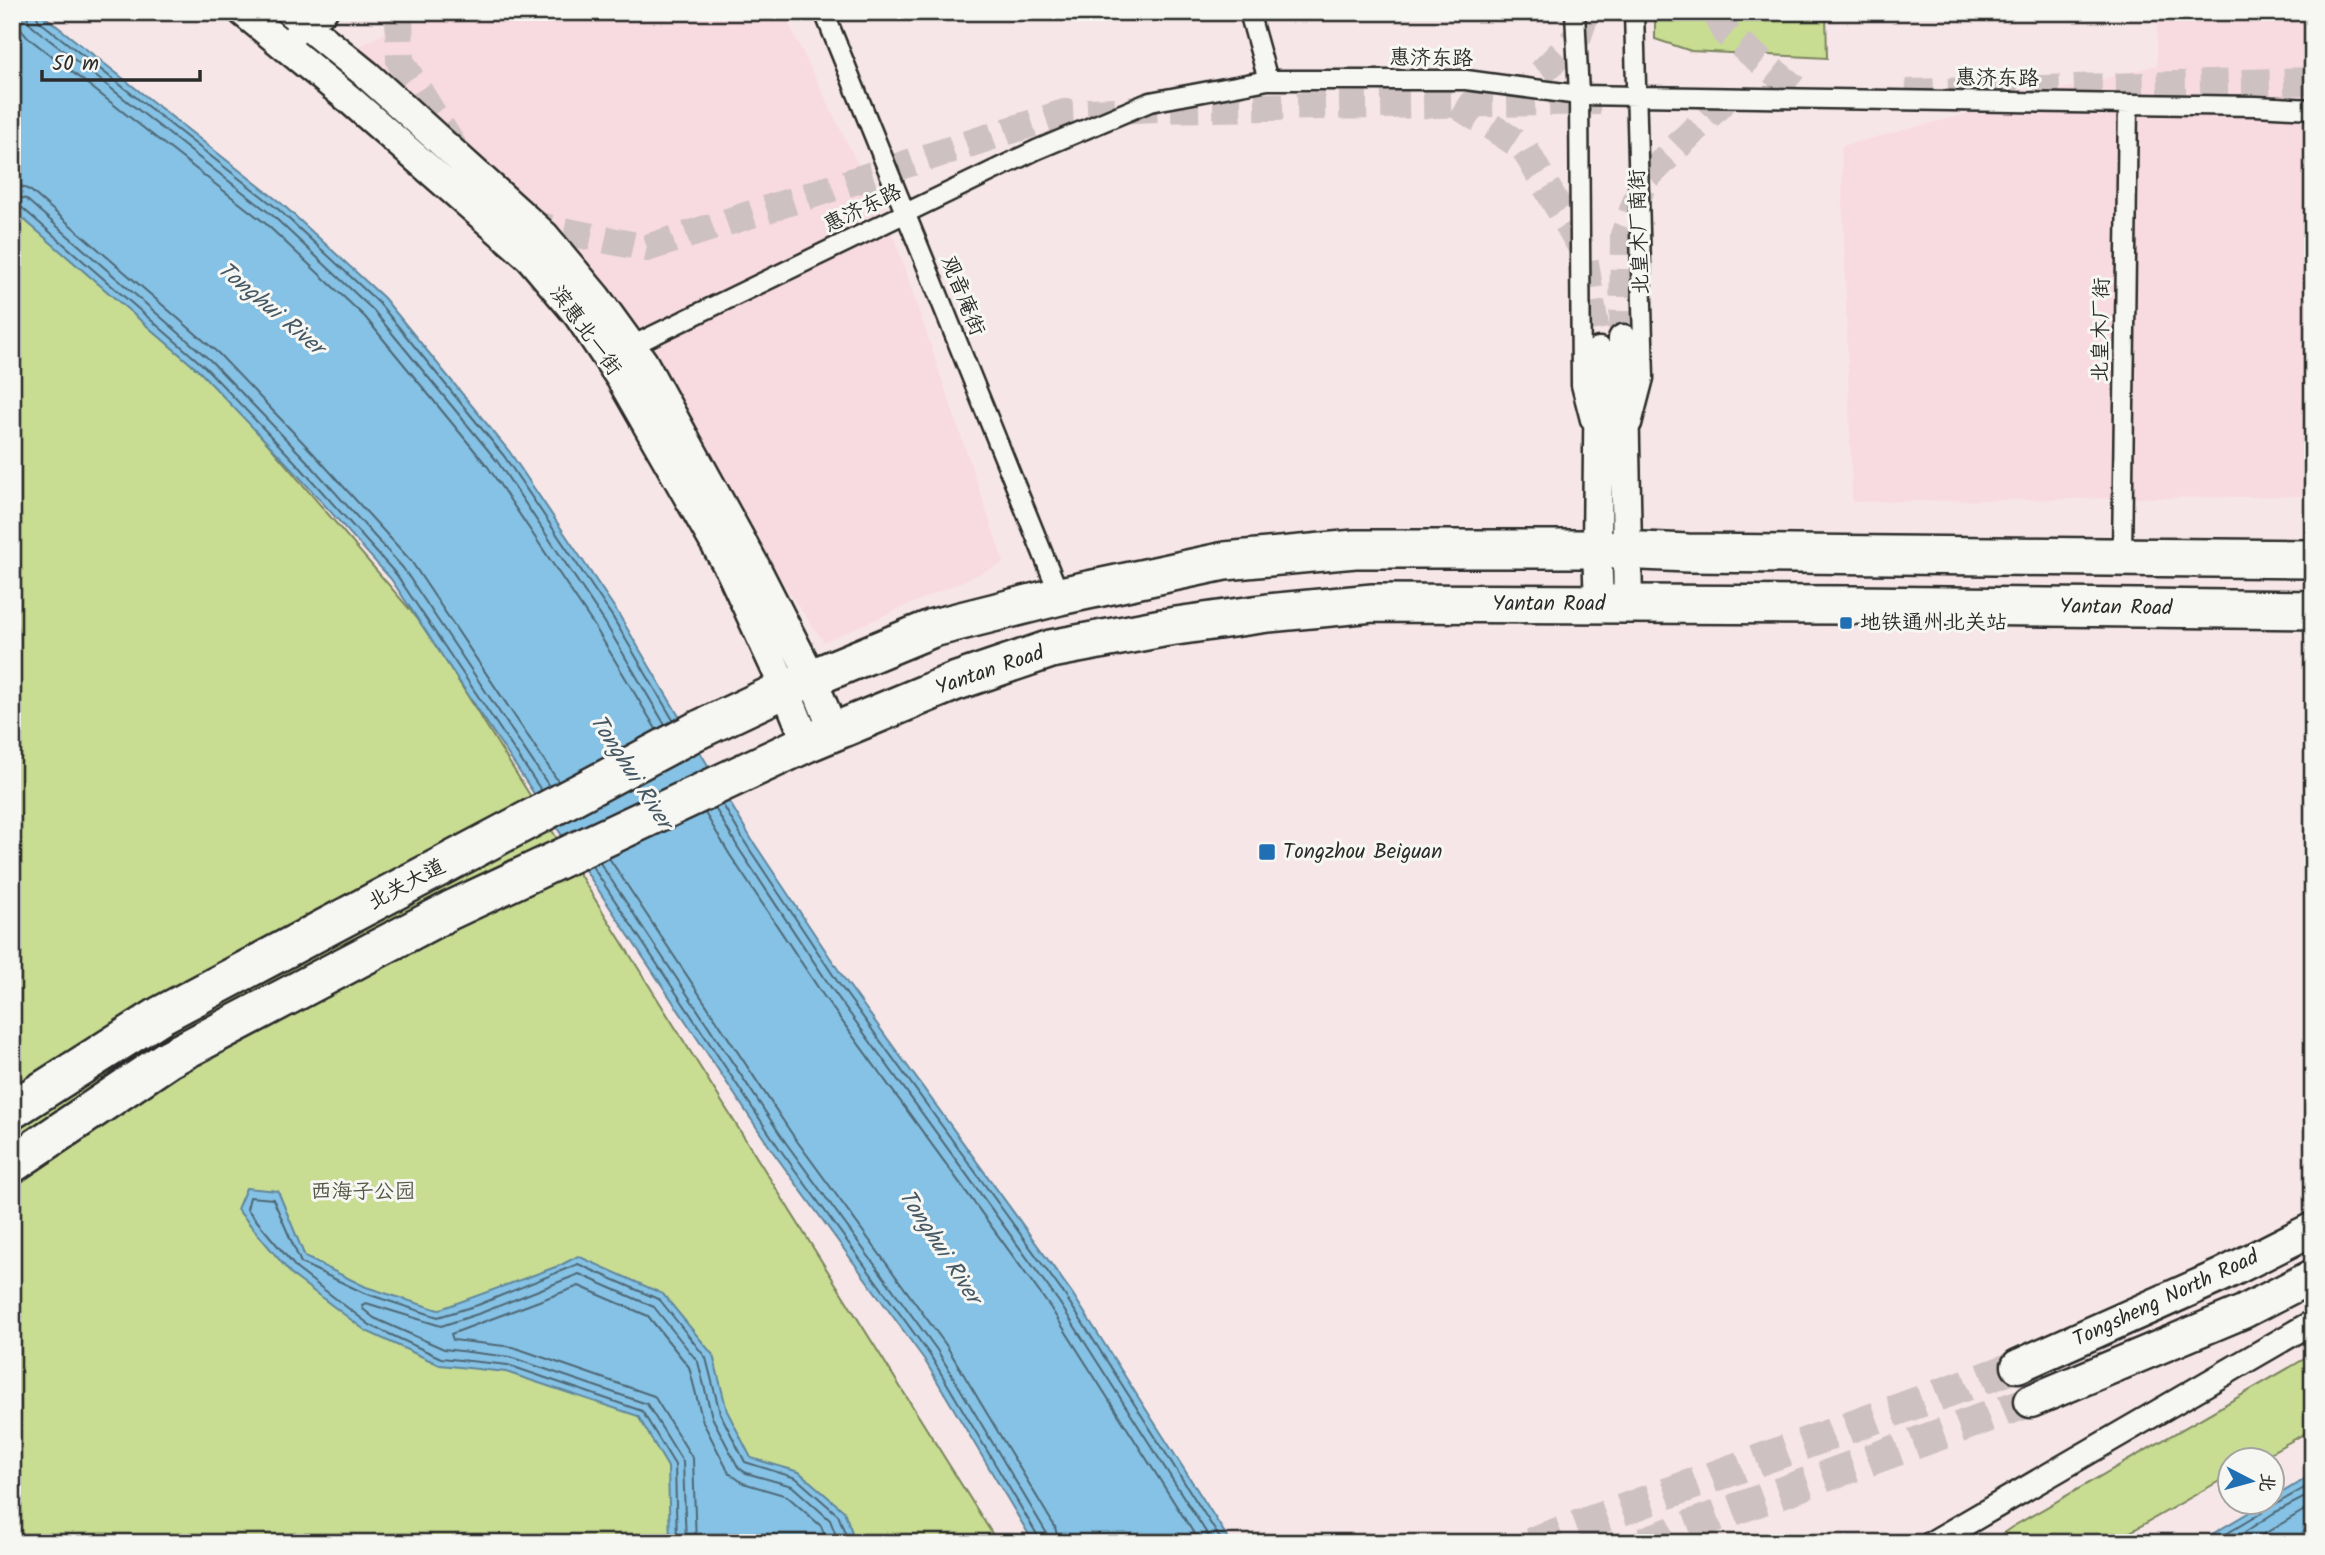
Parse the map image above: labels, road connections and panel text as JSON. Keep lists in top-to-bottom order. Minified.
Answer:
{"streets":{"main road":["Yantan Road","北关大道","Tongsheng North Road"],"street":["惠济东路","北皇木厂南街","观音庵街","北皇木厂街","滨惠北一街"]},"crossings":[["惠济东路","北皇木厂南街"],["惠济东路","观音庵街"],["惠济东路","北皇木厂街"],["惠济东路","滨惠北一街"],["北皇木厂南街","Yantan Road"],["滨惠北一街","Yantan Road"],["滨惠北一街","北关大道"],["Yantan Road","北关大道"]],"water":["Tonghui River"],"parks":["西海子公园"],"places":{"transit":["地铁通州北关站","Tongzhou Beiguan"]},"scale_bar":"50 m","north":"right"}
